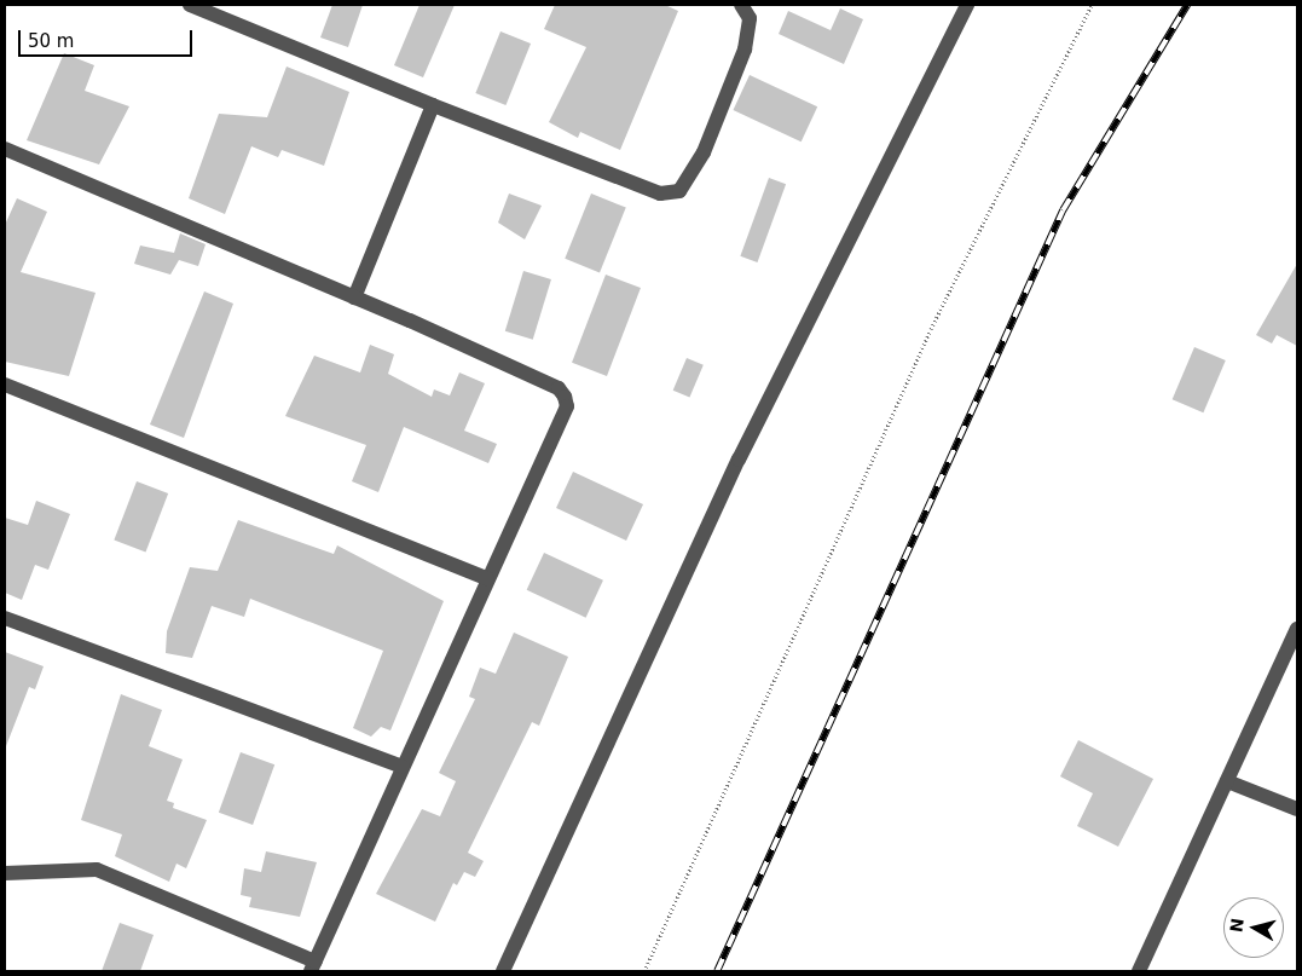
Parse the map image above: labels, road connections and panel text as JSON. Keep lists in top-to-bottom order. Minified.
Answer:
{"scale_bar":"50 m","north":"left"}
